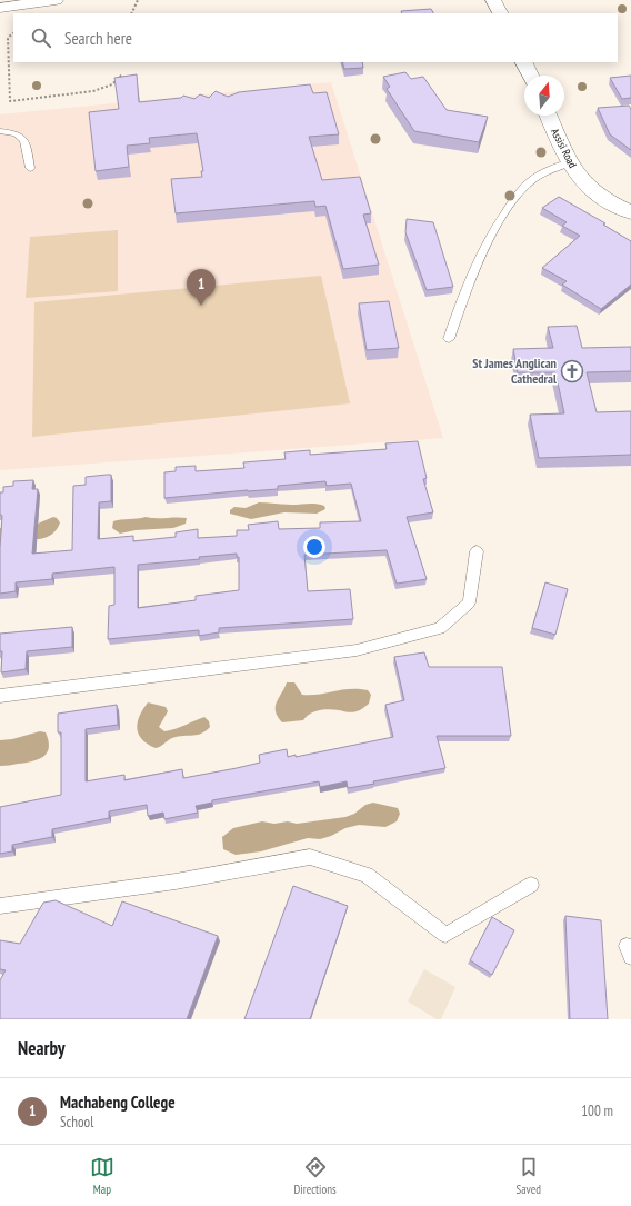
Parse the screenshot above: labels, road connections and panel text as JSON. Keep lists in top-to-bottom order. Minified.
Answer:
{"streets":{"street":["Assisi Road"]},"places":{"church":["St James Anglican Cathedral"]},"north":"top","page":{"search":"Search here","pins":"1","heading":"Nearby","list":[{"mark":"1","name":"Machabeng College","note":"School","value":"100 m"}],"nav":["Map","Directions","Saved"]}}
